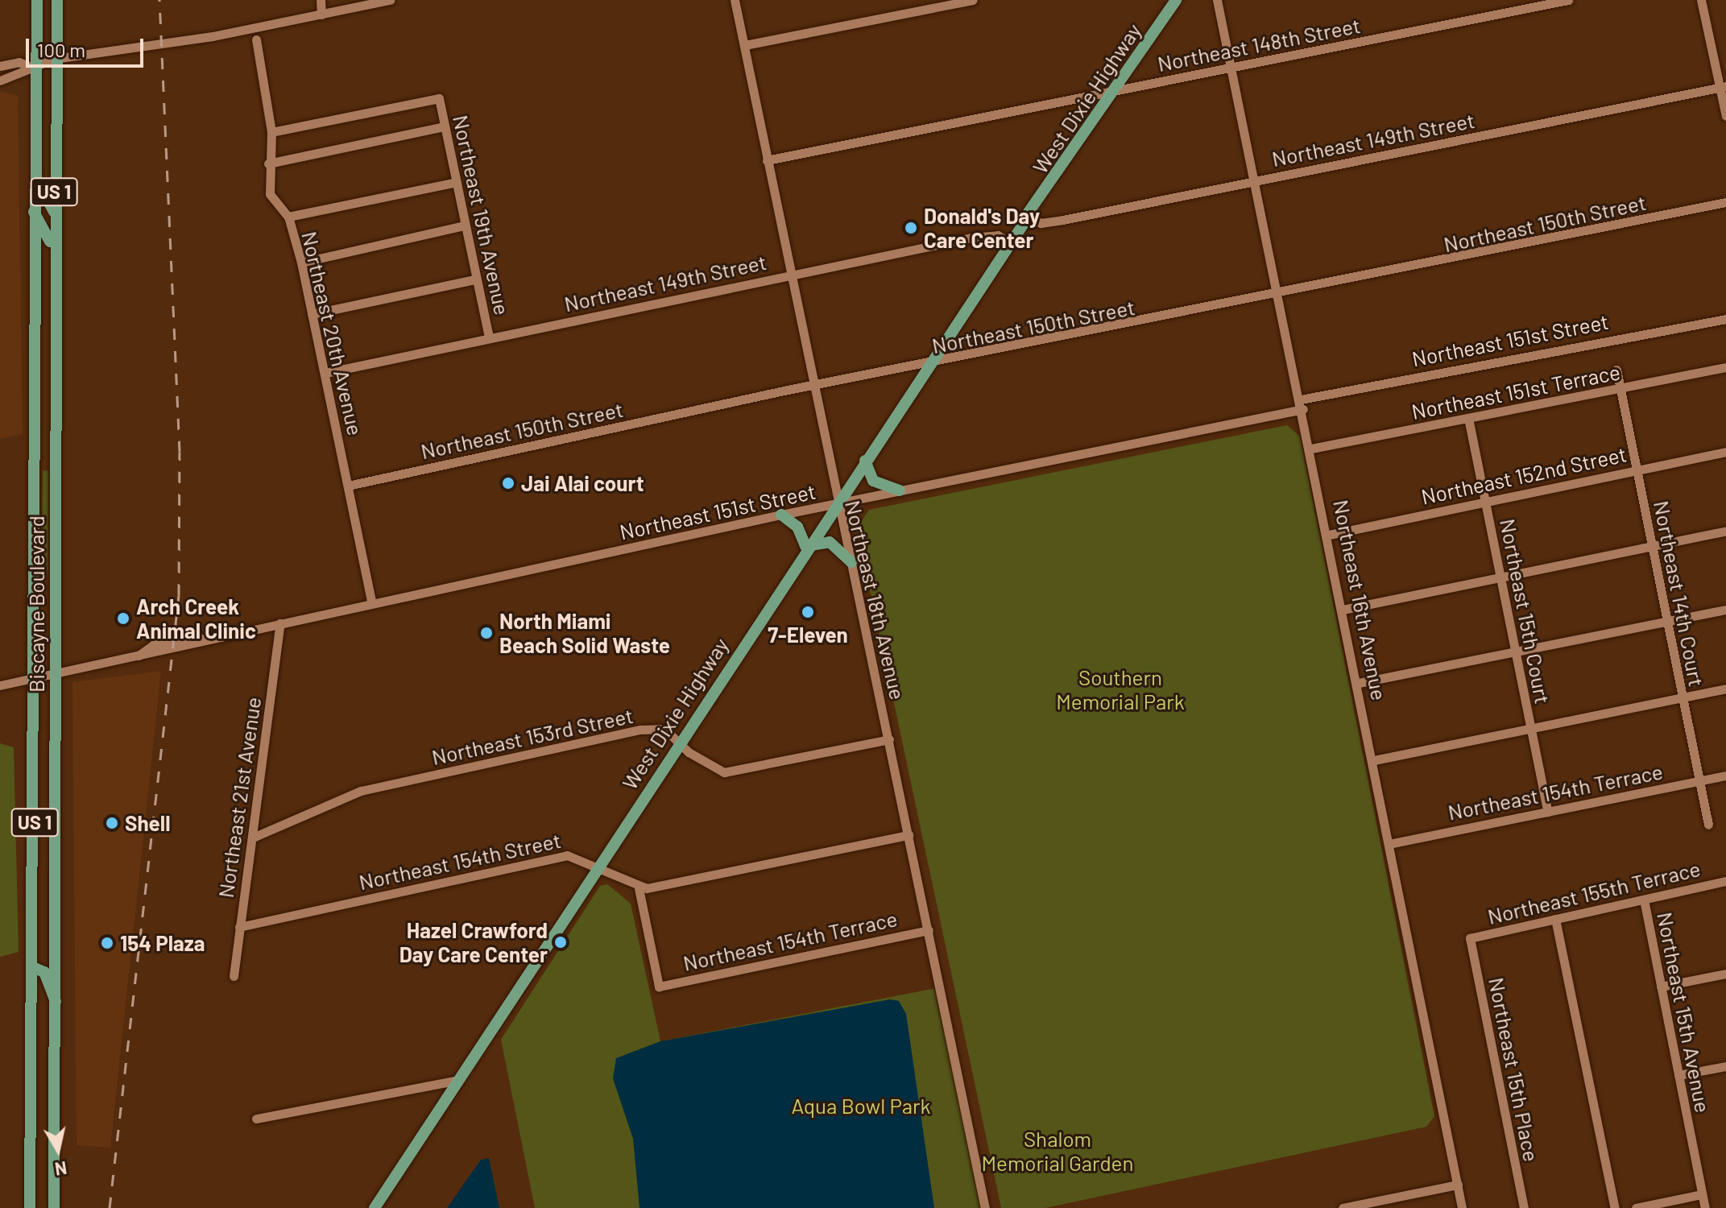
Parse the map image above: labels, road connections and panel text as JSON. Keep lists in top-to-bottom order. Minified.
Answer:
{"streets":{"main road":["West Dixie Highway","US 1","Biscayne Boulevard"],"street":["Northeast 148th Street","Northeast 149th Street","Northeast 19th Avenue","Northeast 150th Street","Northeast 20th Avenue","Northeast 151st Street","Northeast 151st Terrace","Northeast 152nd Street","Northeast 14th Court","Northeast 18th Avenue","Northeast 16th Avenue","Northeast 15th Court","Northeast 153rd Street","Northeast 154th Terrace","Northeast 21st Avenue","Northeast 154th Street","Northeast 155th Terrace","Northeast 15th Avenue","Northeast 15th Place"]},"crossings":[["Northeast 148th Street","West Dixie Highway"],["Northeast 148th Street","Northeast 18th Avenue"],["Northeast 148th Street","Northeast 16th Avenue"],["West Dixie Highway","Northeast 149th Street"],["West Dixie Highway","Northeast 150th Street"],["West Dixie Highway","Northeast 151st Street"],["West Dixie Highway","Northeast 18th Avenue"],["West Dixie Highway","Northeast 153rd Street"],["West Dixie Highway","Northeast 154th Street"],["Northeast 149th Street","Northeast 19th Avenue"],["Northeast 149th Street","Northeast 20th Avenue"],["Northeast 149th Street","Northeast 18th Avenue"],["Northeast 149th Street","Northeast 16th Avenue"],["Northeast 19th Avenue","Northeast 20th Avenue"],["Northeast 150th Street","Northeast 20th Avenue"],["Northeast 150th Street","Northeast 18th Avenue"],["Northeast 150th Street","Northeast 16th Avenue"],["Northeast 20th Avenue","Northeast 151st Street"],["Northeast 151st Street","Northeast 18th Avenue"],["Northeast 151st Street","Northeast 16th Avenue"],["Northeast 151st Street","Biscayne Boulevard"],["Northeast 151st Street","Northeast 21st Avenue"],["Northeast 151st Terrace","Northeast 14th Court"],["Northeast 151st Terrace","Northeast 16th Avenue"],["Northeast 151st Terrace","Northeast 15th Court"],["Northeast 152nd Street","Northeast 14th Court"],["Northeast 152nd Street","Northeast 16th Avenue"],["Northeast 152nd Street","Northeast 15th Court"],["Northeast 14th Court","Northeast 154th Terrace"],["Northeast 18th Avenue","Northeast 153rd Street"],["Northeast 18th Avenue","Northeast 154th Terrace"],["Northeast 16th Avenue","Northeast 154th Terrace"],["Northeast 15th Court","Northeast 154th Terrace"],["Northeast 153rd Street","Northeast 21st Avenue"],["Northeast 154th Terrace","Northeast 154th Street"],["Northeast 21st Avenue","Northeast 154th Street"],["Northeast 155th Terrace","Northeast 15th Avenue"],["Northeast 155th Terrace","Northeast 15th Place"]],"parks":["Southern Memorial Park","Aqua Bowl Park","Shalom Memorial Garden"],"places":["Donald's Day Care Center","Jai Alai court","7-Eleven","Arch Creek Animal Clinic","North Miami Beach Solid Waste","Shell","Hazel Crawford Day Care Center","154 Plaza"],"scale_bar":"100 m","north":"bottom"}
